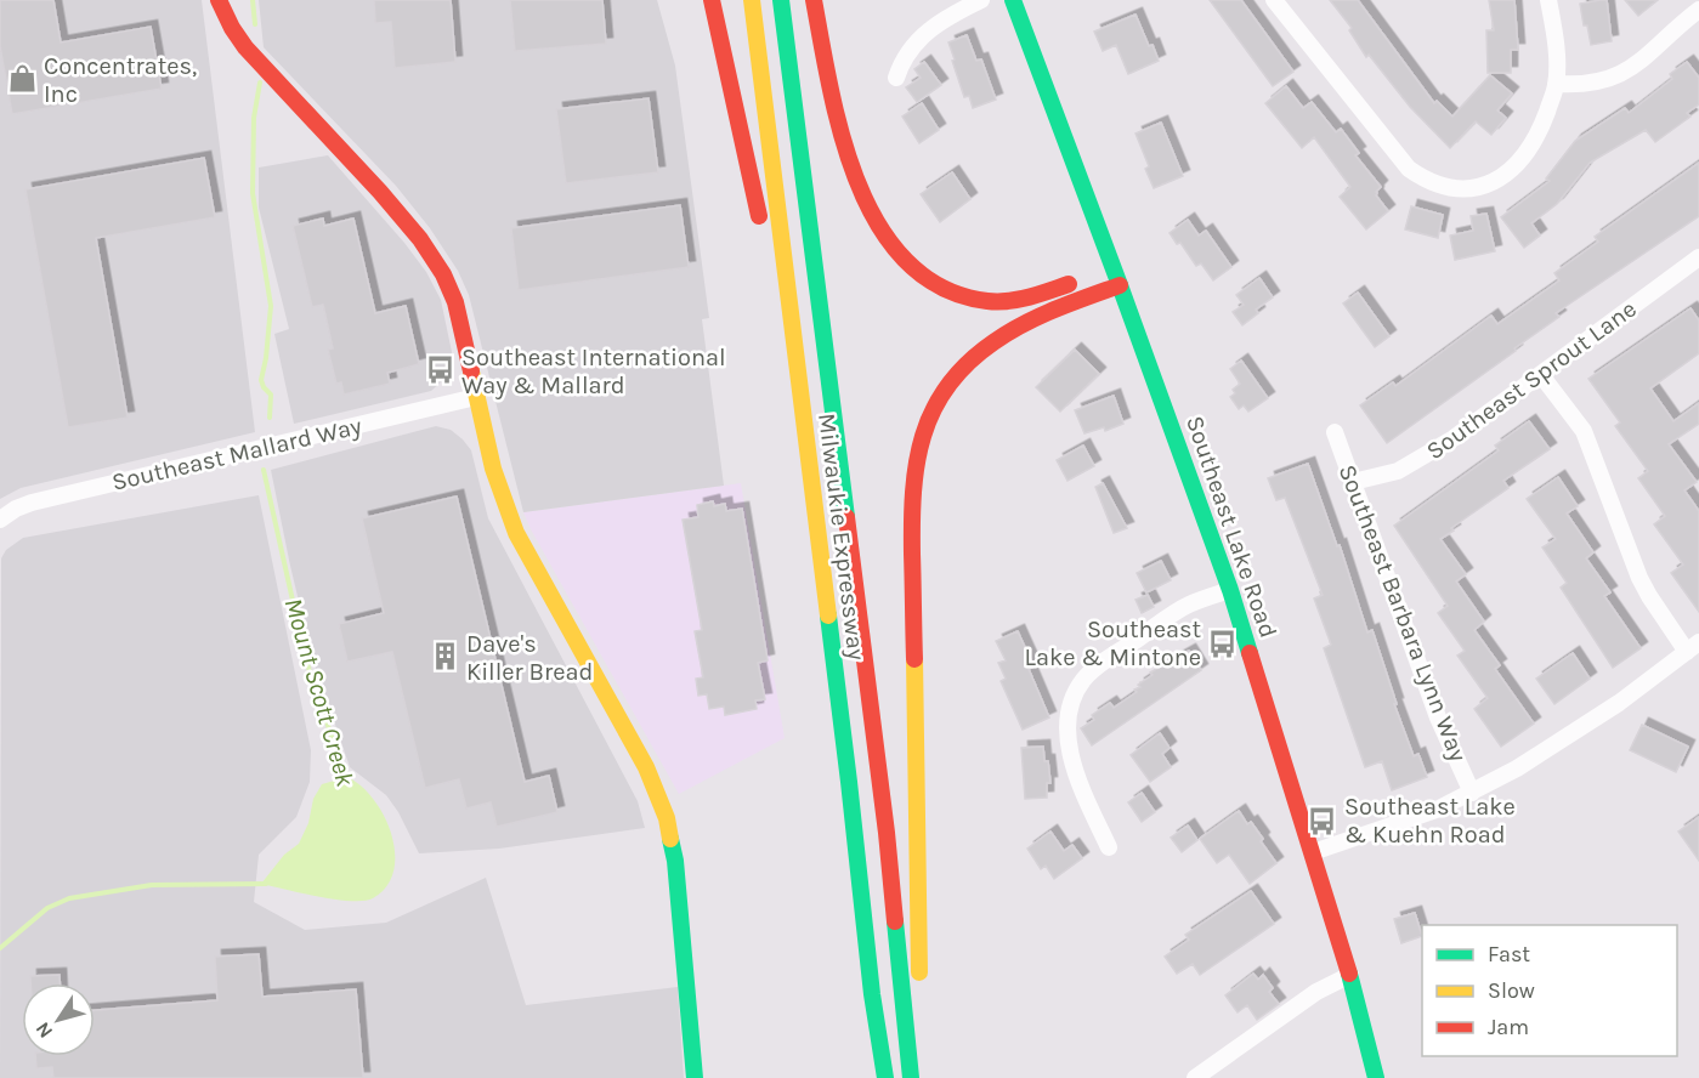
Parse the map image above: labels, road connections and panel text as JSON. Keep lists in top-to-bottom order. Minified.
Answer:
{"streets":{"main road":["Southeast Lake Road","Milwaukie Expressway"],"street":["Southeast Sprout Lane","Southeast Mallard Way","Southeast Barbara Lynn Way"]},"crossings":[["Southeast Sprout Lane","Southeast Barbara Lynn Way"]],"water":["Mount Scott Creek"],"places":{"shop":["Concentrates, Inc"],"bus stop":["Southeast International Way & Mallard","Southeast Lake & Mintone","Southeast Lake & Kuehn Road"],"building":["Dave's Killer Bread"]},"legend":["Fast","Slow","Jam"],"north":"bottom left"}
